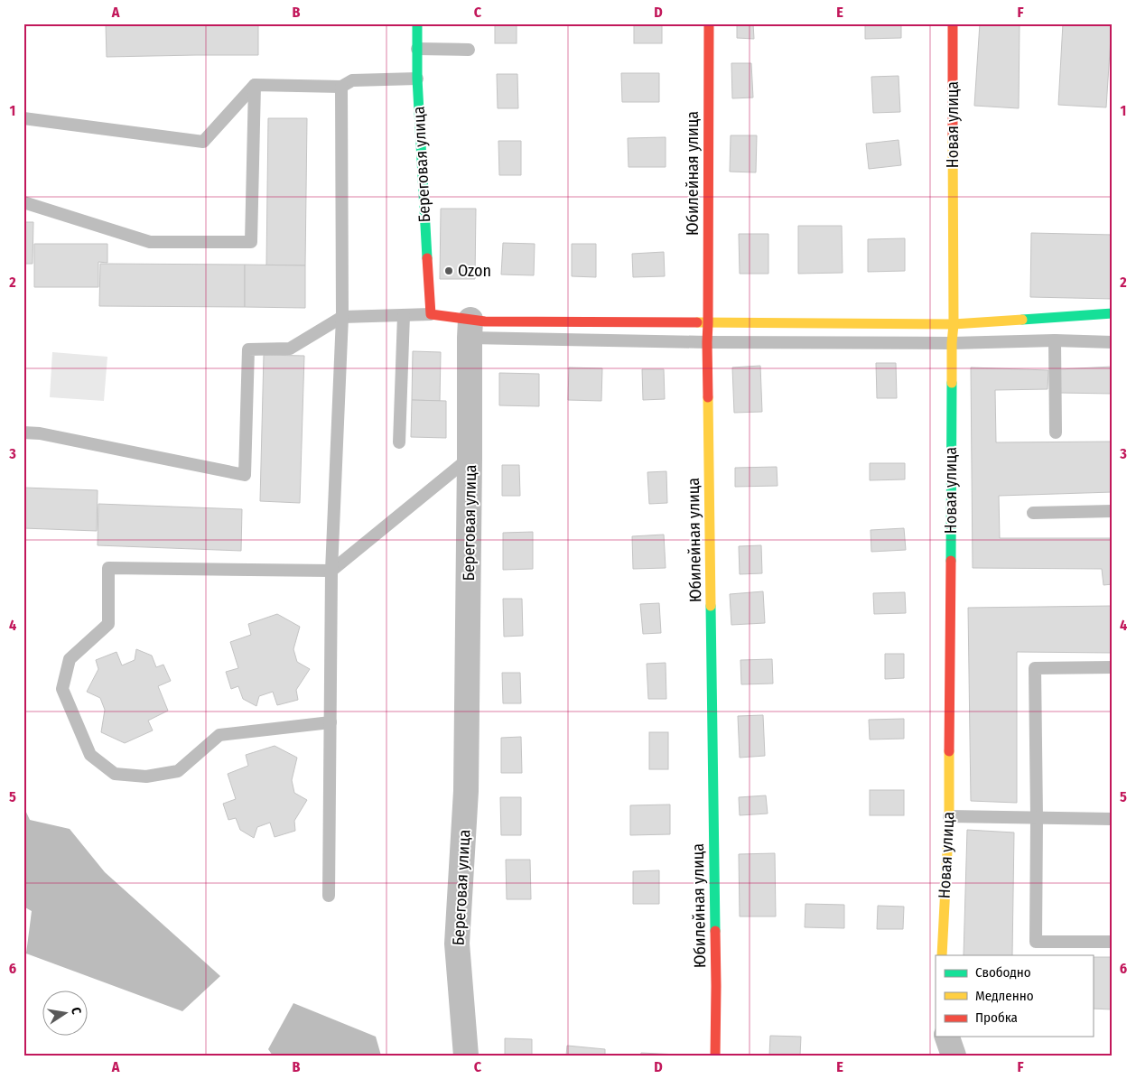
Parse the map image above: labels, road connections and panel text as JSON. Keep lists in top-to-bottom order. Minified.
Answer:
{"streets":{"street":["Новая улица","Береговая улица","Юбилейная улица"]},"places":["Ozon"],"legend":["Свободно","Медленно","Пробка"],"north":"right","grid":{"columns":["A","B","C","D","E","F"],"rows":["1","2","3","4","5","6"]}}
